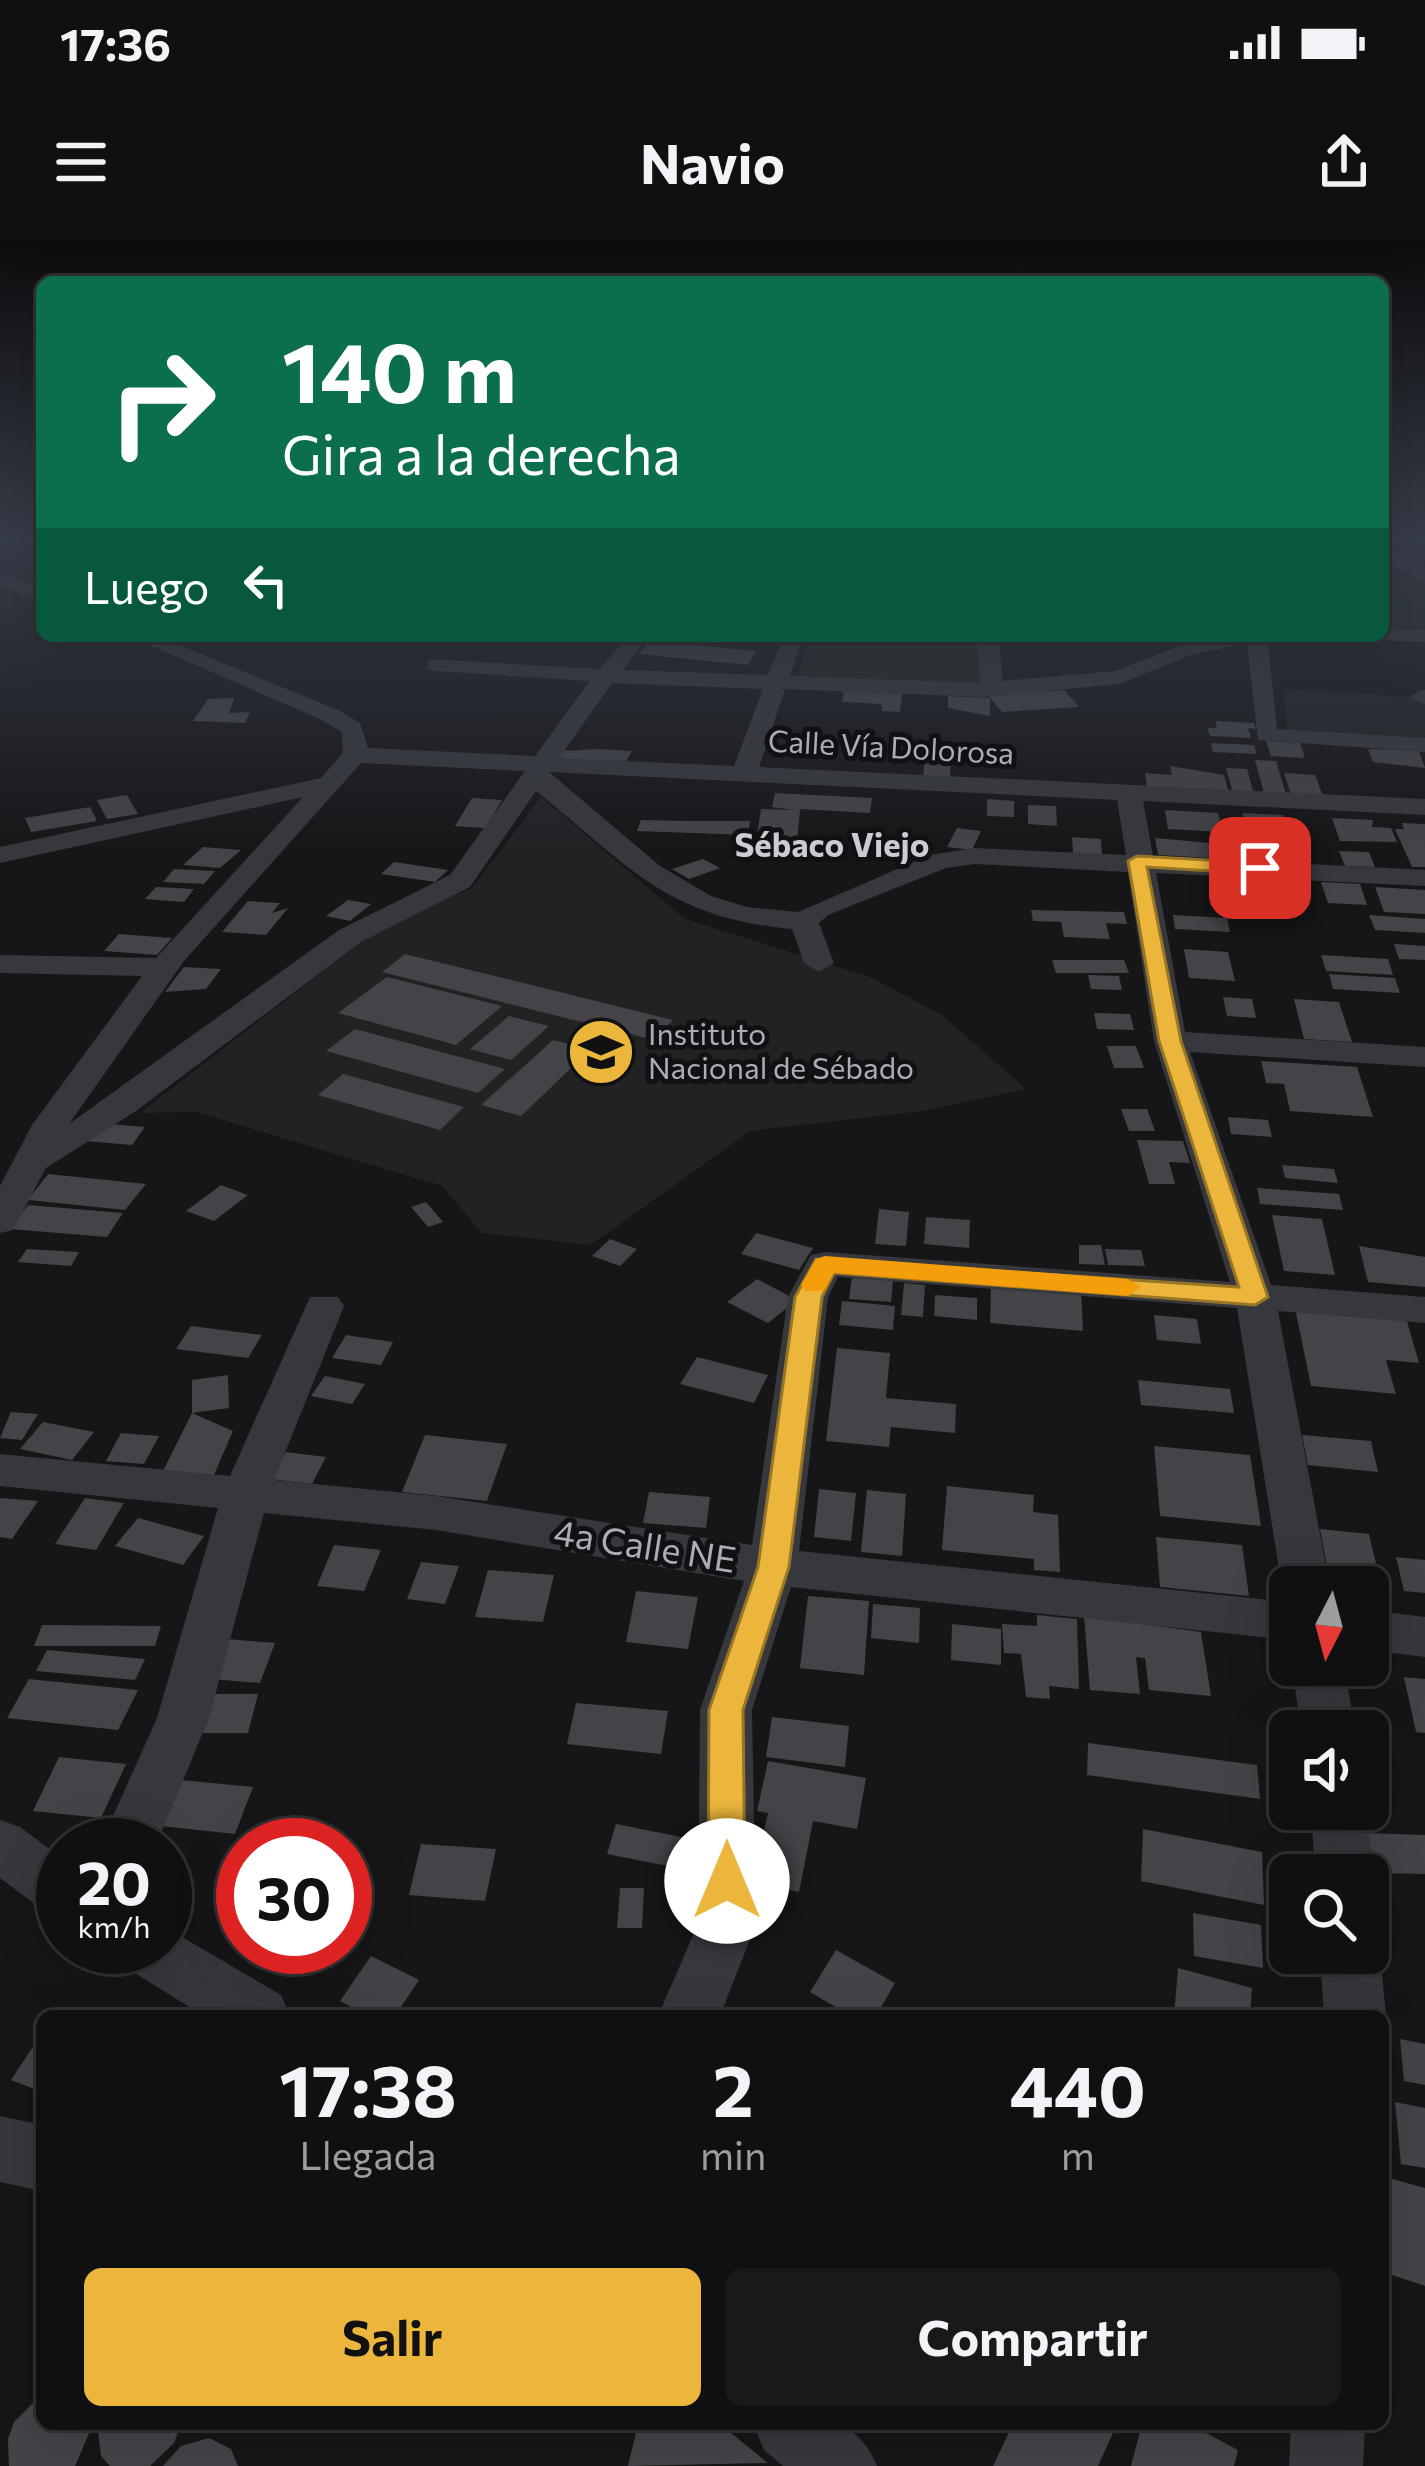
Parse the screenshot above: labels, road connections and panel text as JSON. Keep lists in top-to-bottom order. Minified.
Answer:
{"streets":{"street":["Calle Vía Dolorosa","4a Calle NE"]},"districts":["Sébaco Viejo"],"places":{"school or university":["Instituto Nacional de Sébado"]},"north":"bottom","page":{"status":"17:36","header":"Navio","turn":["140 m","Gira a la derecha"],"then":"Luego","speed":"20 km/h","limit":"30","eta":["17:38","Llegada","2","min","440","m"],"buttons":["Salir","Compartir"]}}
